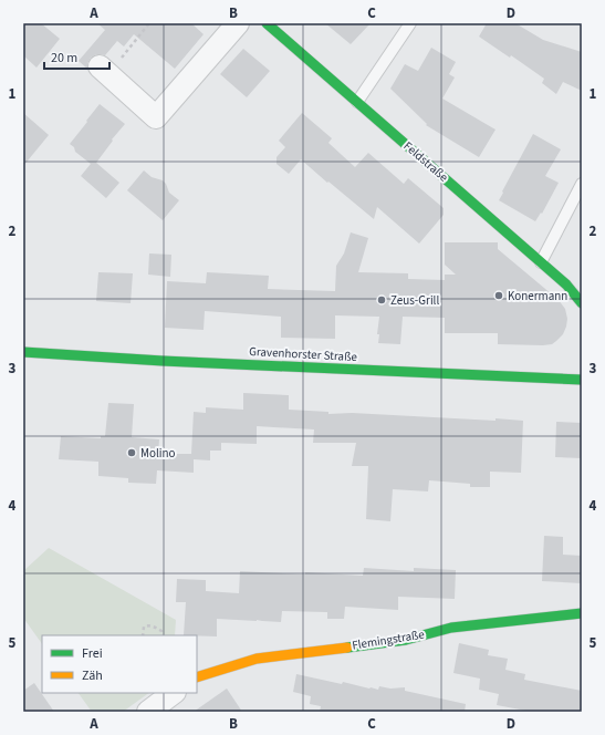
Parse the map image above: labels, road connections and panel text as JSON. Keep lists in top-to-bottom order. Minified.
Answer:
{"streets":{"street":["Feldstraße","Gravenhorster Straße","Flemingstraße"]},"places":["Konermann","Zeus-Grill","Molino"],"legend":["Frei","Zäh"],"scale_bar":"20 m","grid":{"columns":["A","B","C","D"],"rows":["1","2","3","4","5"]}}
